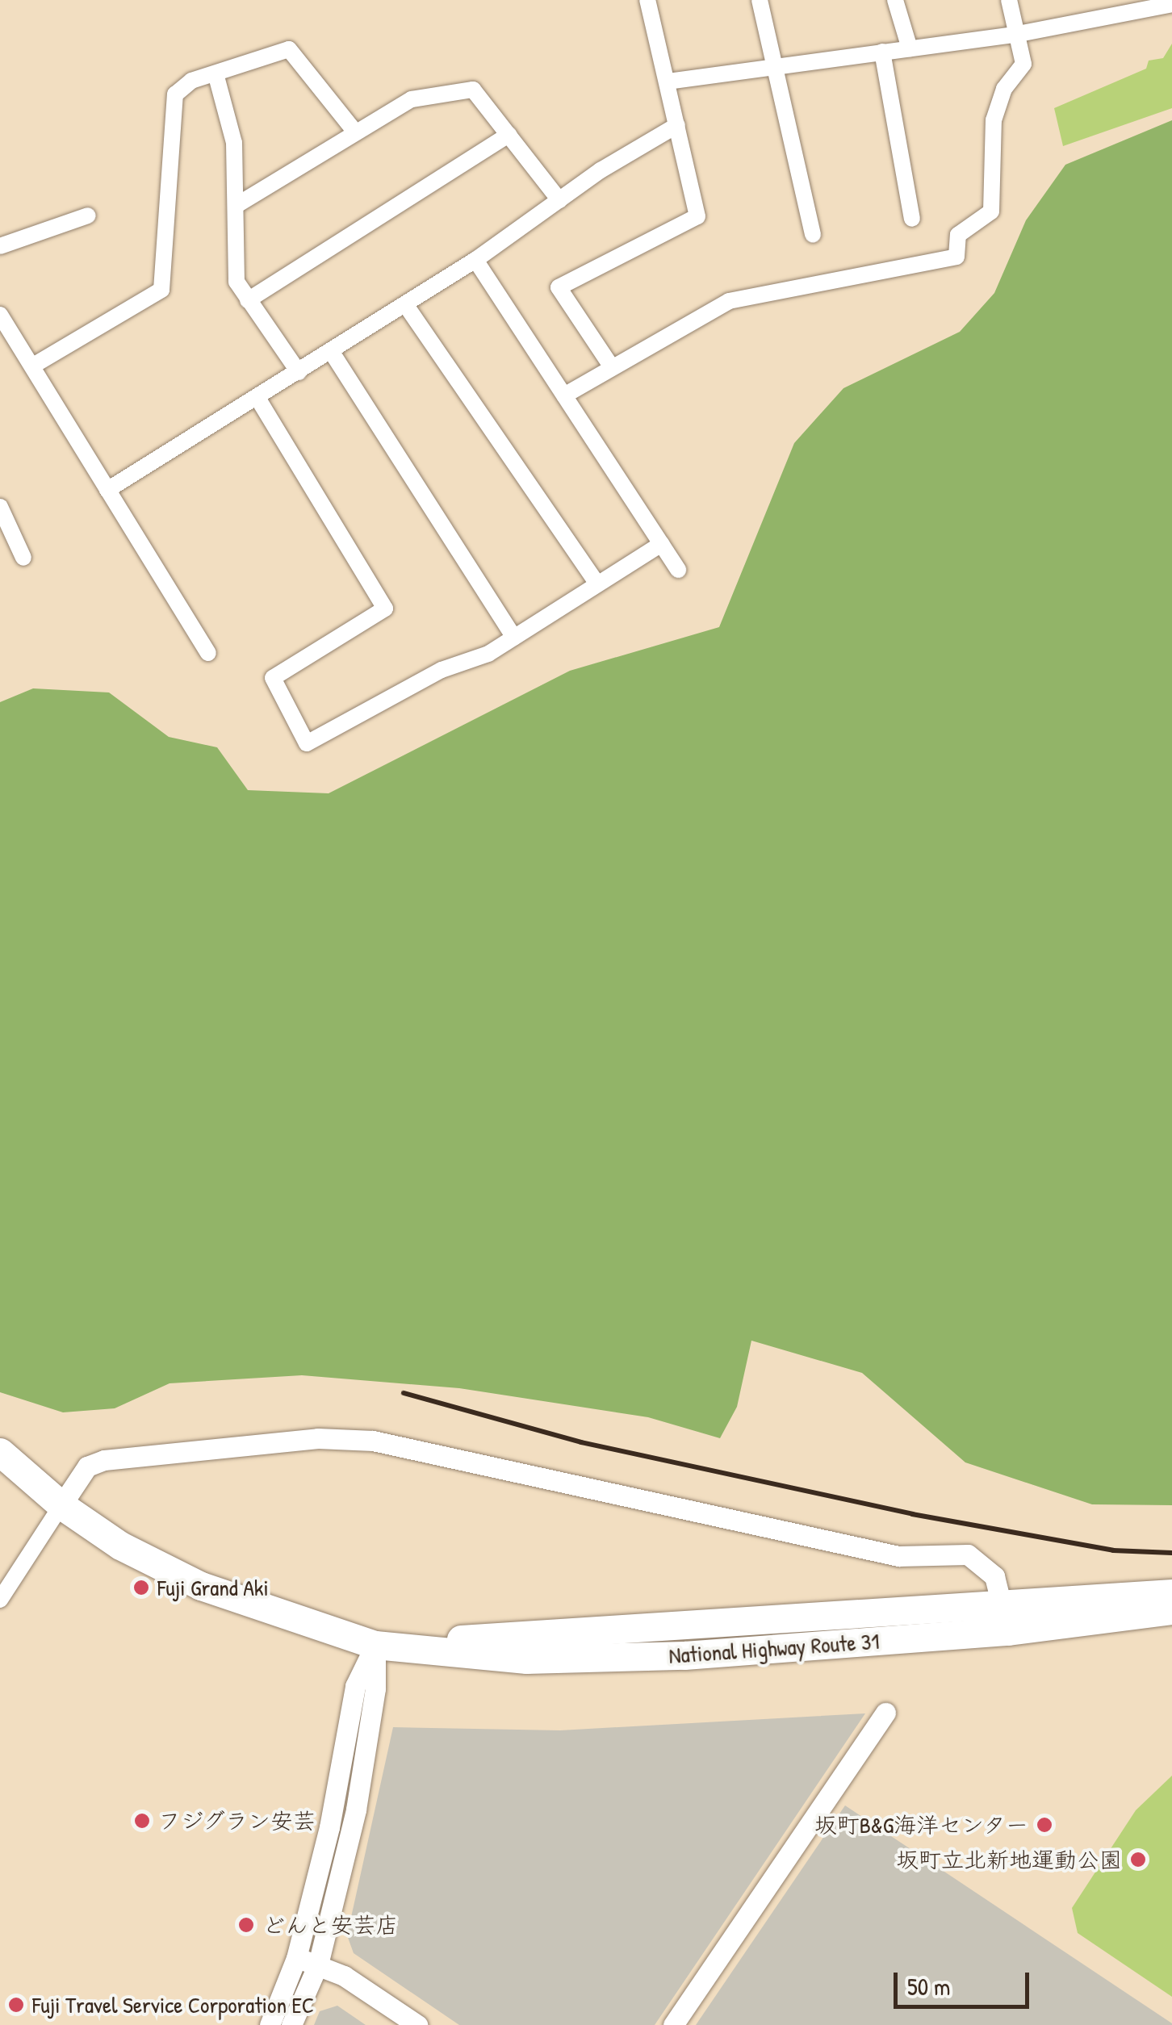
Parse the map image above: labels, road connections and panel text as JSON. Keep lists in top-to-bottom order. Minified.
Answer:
{"streets":{"highway":["National Highway Route 31"]},"places":["Fuji Grand Aki","フジグラン安芸","坂町B&G海洋センター","坂町立北新地運動公園","どんと安芸店","Fuji Travel Service Corporation EC"],"scale_bar":"50 m"}
